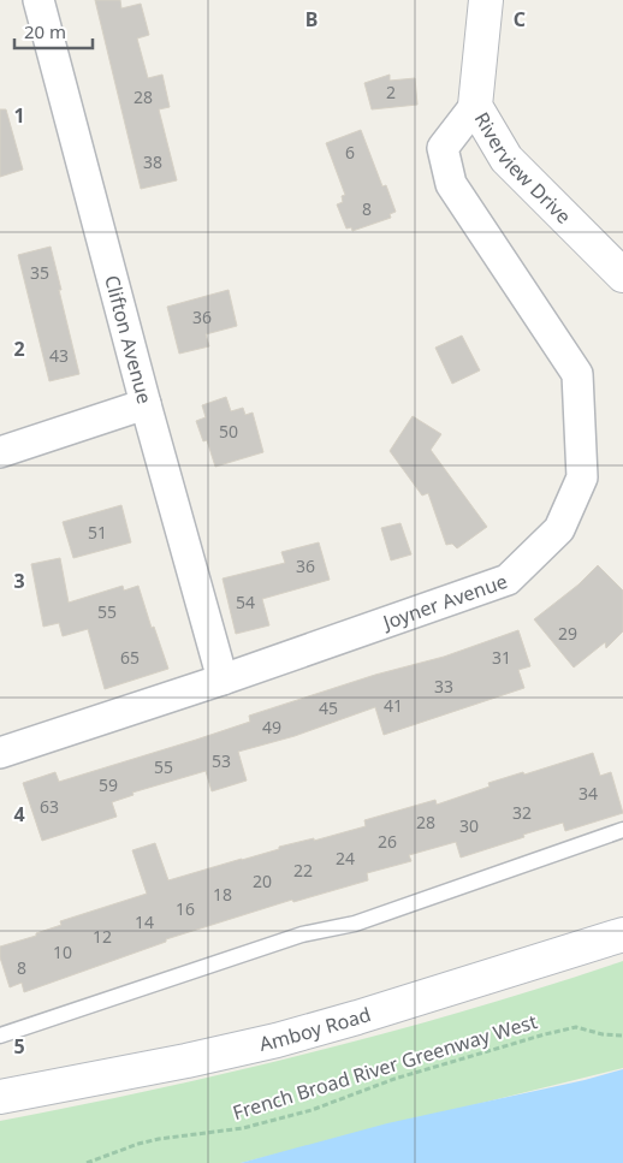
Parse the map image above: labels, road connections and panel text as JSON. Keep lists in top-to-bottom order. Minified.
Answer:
{"streets":{"main road":["Riverview Drive","Amboy Road"],"street":["Clifton Avenue","Joyner Avenue"],"path":["French Broad River Greenway West"]},"crossings":[["Riverview Drive","Joyner Avenue"],["Clifton Avenue","Joyner Avenue"]],"house_numbers":["2","28","6","38","8","35","36","43","50","51","36","54","55","29","65","31","33","41","45","49","53","55","59","34","63","32","28","30","26","24","22","20","18","16","14","12","10","8"],"scale_bar":"20 m","grid":{"columns":["B","C"],"rows":["1","2","3","4","5"]}}
